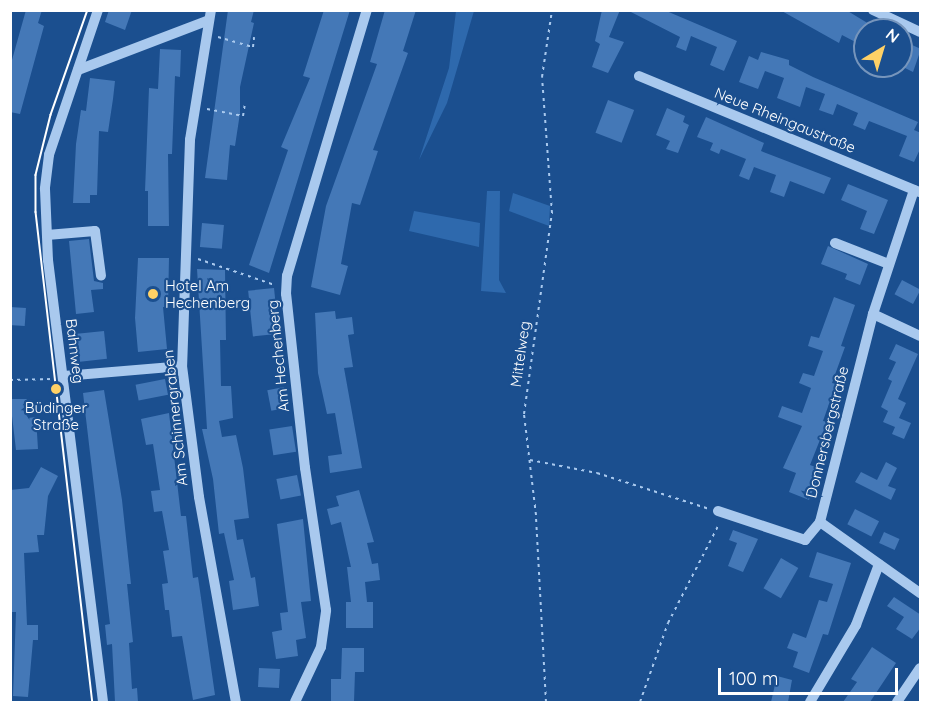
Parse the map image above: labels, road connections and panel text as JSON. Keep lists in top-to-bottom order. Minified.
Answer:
{"streets":{"street":["Neue Rheingaustraße","Bahnweg","Am Hechenberg","Am Schinnergraben","Donnersbergstraße"],"path":["Mittelweg"]},"crossings":[["Neue Rheingaustraße","Donnersbergstraße"],["Bahnweg","Am Schinnergraben"]],"places":["Hotel Am Hechenberg","Büdinger Straße"],"scale_bar":"100 m","north":"top right"}
